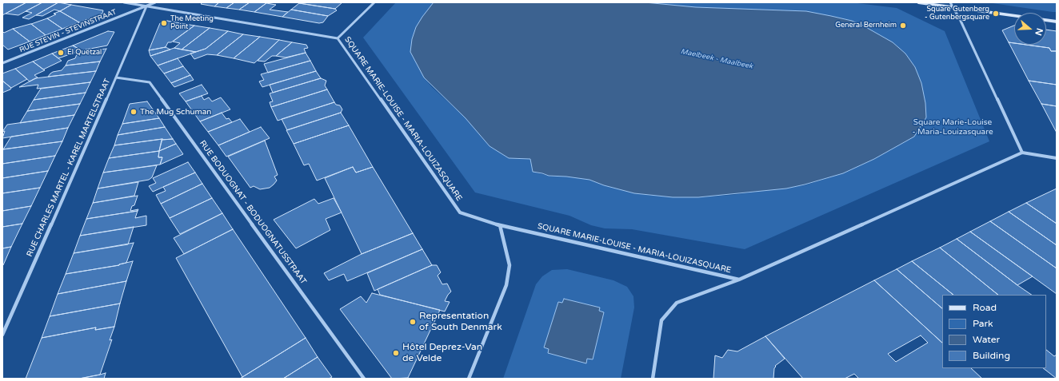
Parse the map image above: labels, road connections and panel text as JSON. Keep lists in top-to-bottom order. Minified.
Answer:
{"streets":{"street":["RUE STEVIN - STEVINSTRAAT","SQUARE MARIE-LOUISE - MARIA-LOUIZASQUARE","RUE CHARLES MARTEL - KAREL MARTELSTRAAT","RUE BODUOGNAT - BODUOGNATUSSTRAAT"]},"crossings":[["RUE STEVIN - STEVINSTRAAT","RUE CHARLES MARTEL - KAREL MARTELSTRAAT"],["RUE CHARLES MARTEL - KAREL MARTELSTRAAT","RUE BODUOGNAT - BODUOGNATUSSTRAAT"]],"water":["Maelbeek - Maalbeek"],"parks":["Square Marie-Louise - Maria-Louizasquare"],"places":["Square Gutenberg - Gutenbergsquare","The Meeting Point","General Bernheim","El Quetzal","The Mug Schuman","Representation of South Denmark","Hôtel Deprez-Van de Velde"],"legend":["Road","Park","Water","Building"],"north":"right"}
